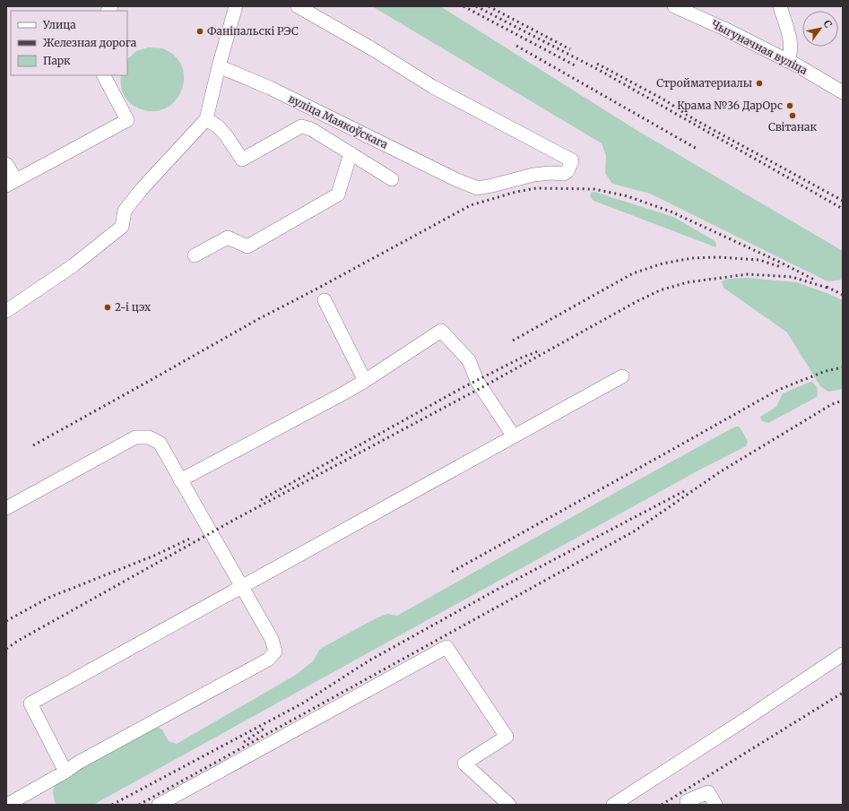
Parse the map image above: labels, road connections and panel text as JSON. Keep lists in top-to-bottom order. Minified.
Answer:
{"streets":{"street":["Чыгуначная вуліца","вуліца Маякоўскага"]},"places":["Фаніпальскі РЭС","Стройматериалы","Крама №36 ДарОрс","Світанак","2-і цэх"],"legend":["Улица","Железная дорога","Парк"],"north":"top right"}
